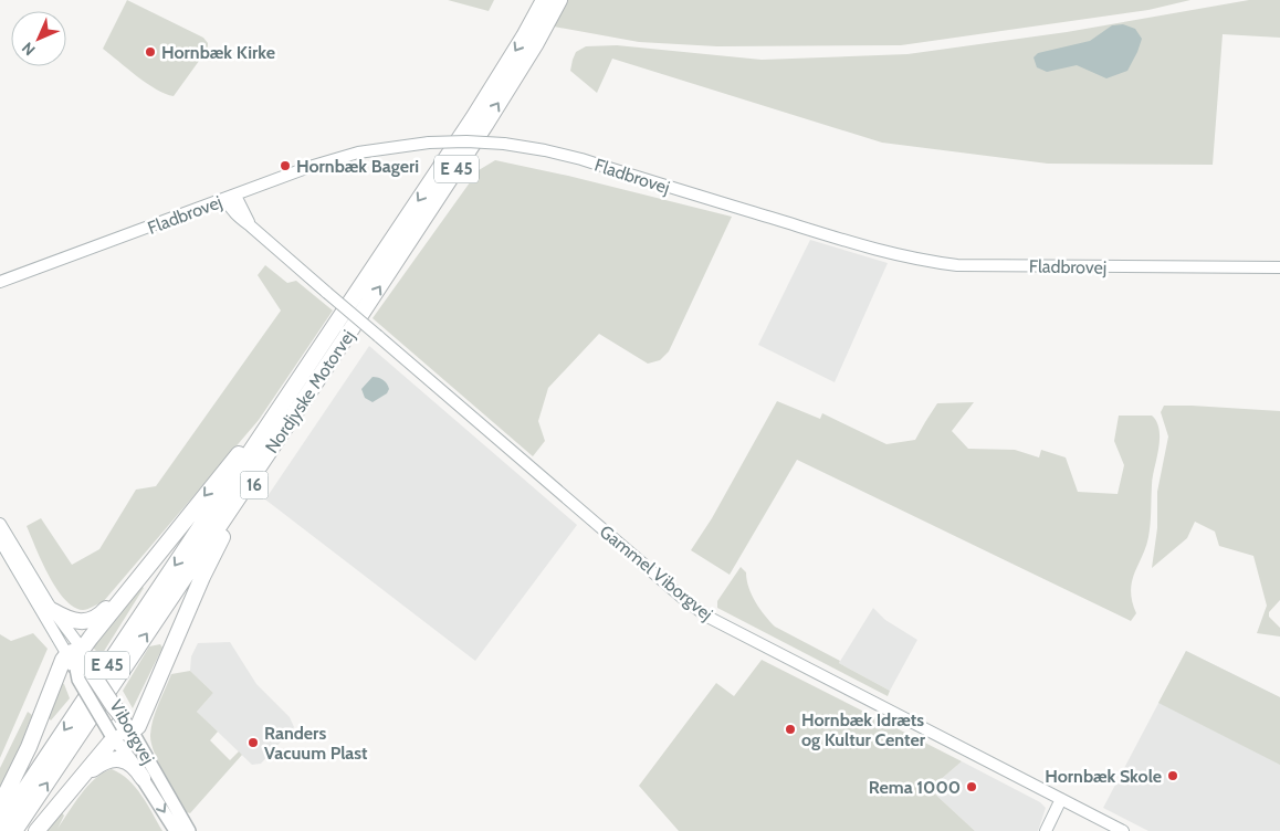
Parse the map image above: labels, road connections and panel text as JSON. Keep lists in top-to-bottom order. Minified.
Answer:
{"streets":{"highway":["E 45","Nordjyske Motorvej","16"],"main road":["Fladbrovej","Gammel Viborgvej","Viborgvej"]},"crossings":[["Fladbrovej","Gammel Viborgvej"],["Nordjyske Motorvej","16"],["16","Viborgvej"]],"places":["Hornbæk Kirke","Hornbæk Bageri","Hornbæk Idræts og Kultur Center","Randers Vacuum Plast","Hornbæk Skole","Rema 1000"],"north":"bottom left"}
